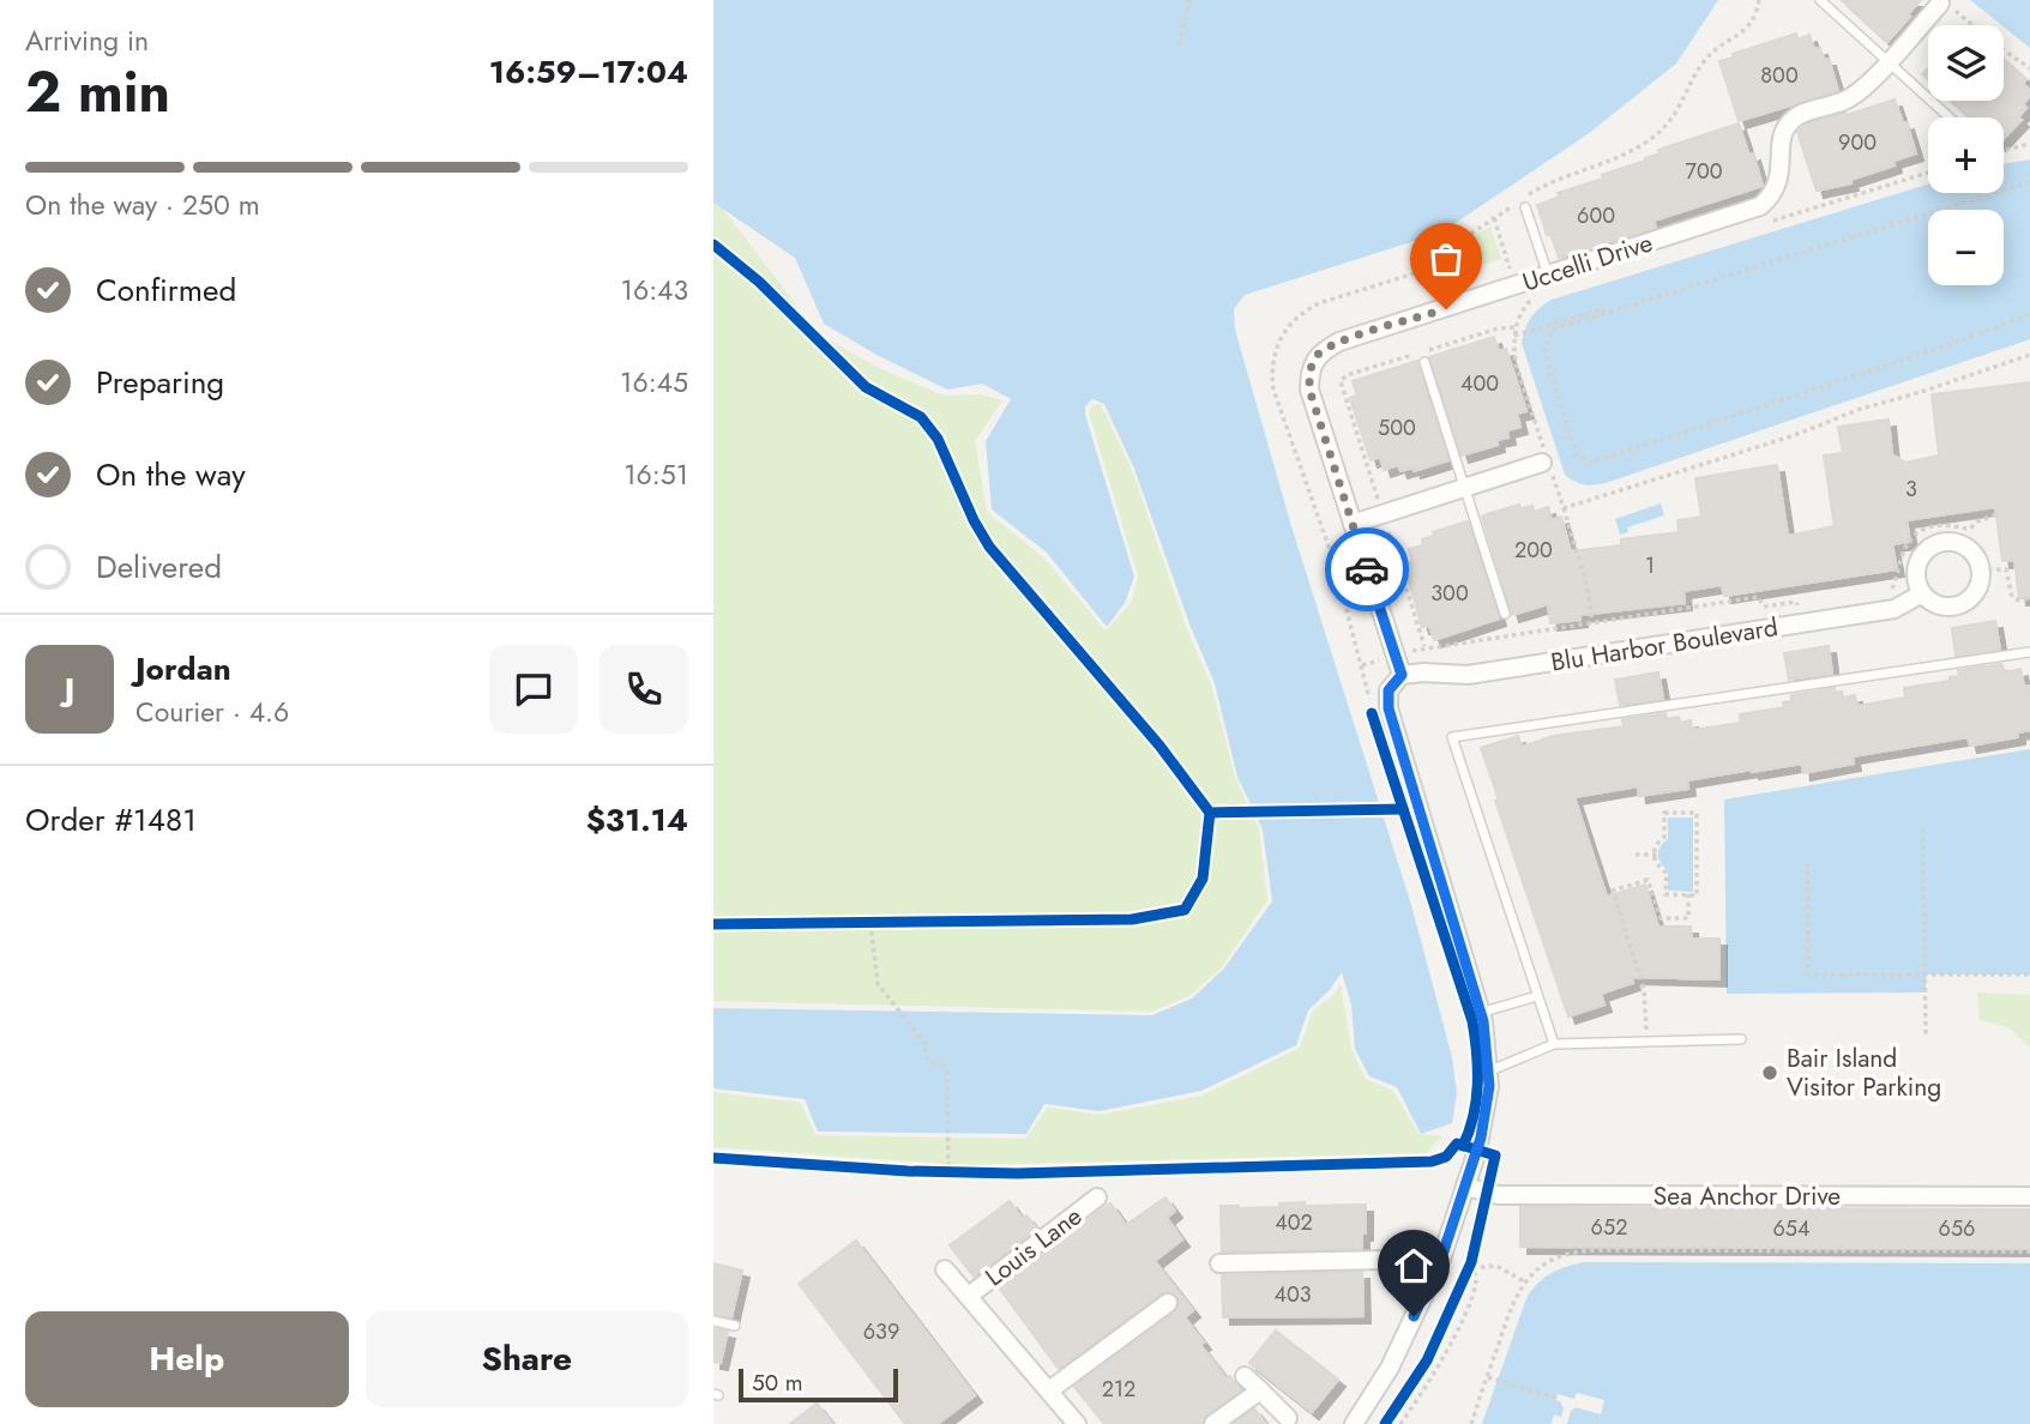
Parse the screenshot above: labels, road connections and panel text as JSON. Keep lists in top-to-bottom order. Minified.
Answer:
{"streets":{"street":["Uccelli Drive","Blu Harbor Boulevard","Sea Anchor Drive","Louis Lane"]},"crossings":[["Uccelli Drive","Blu Harbor Boulevard"]],"places":["Bair Island Visitor Parking"],"house_numbers":["800","900","700","600","400","500","3","200","1","300","402","652","654","656","403","639","212"],"scale_bar":"50 m","page":{"heading":["2 min","Arriving in","16:59–17:04"],"panel":["Jordan","Courier · 4.6","Order #1481","$31.14"],"map_buttons":["+","−"],"bar":"On the way · 250 m","list":[["Confirmed","16:43"],["Preparing","16:45"],["On the way","16:51"],"Delivered"],"round":"J","buttons":["Help","Share"],"scale":"50 m"}}
